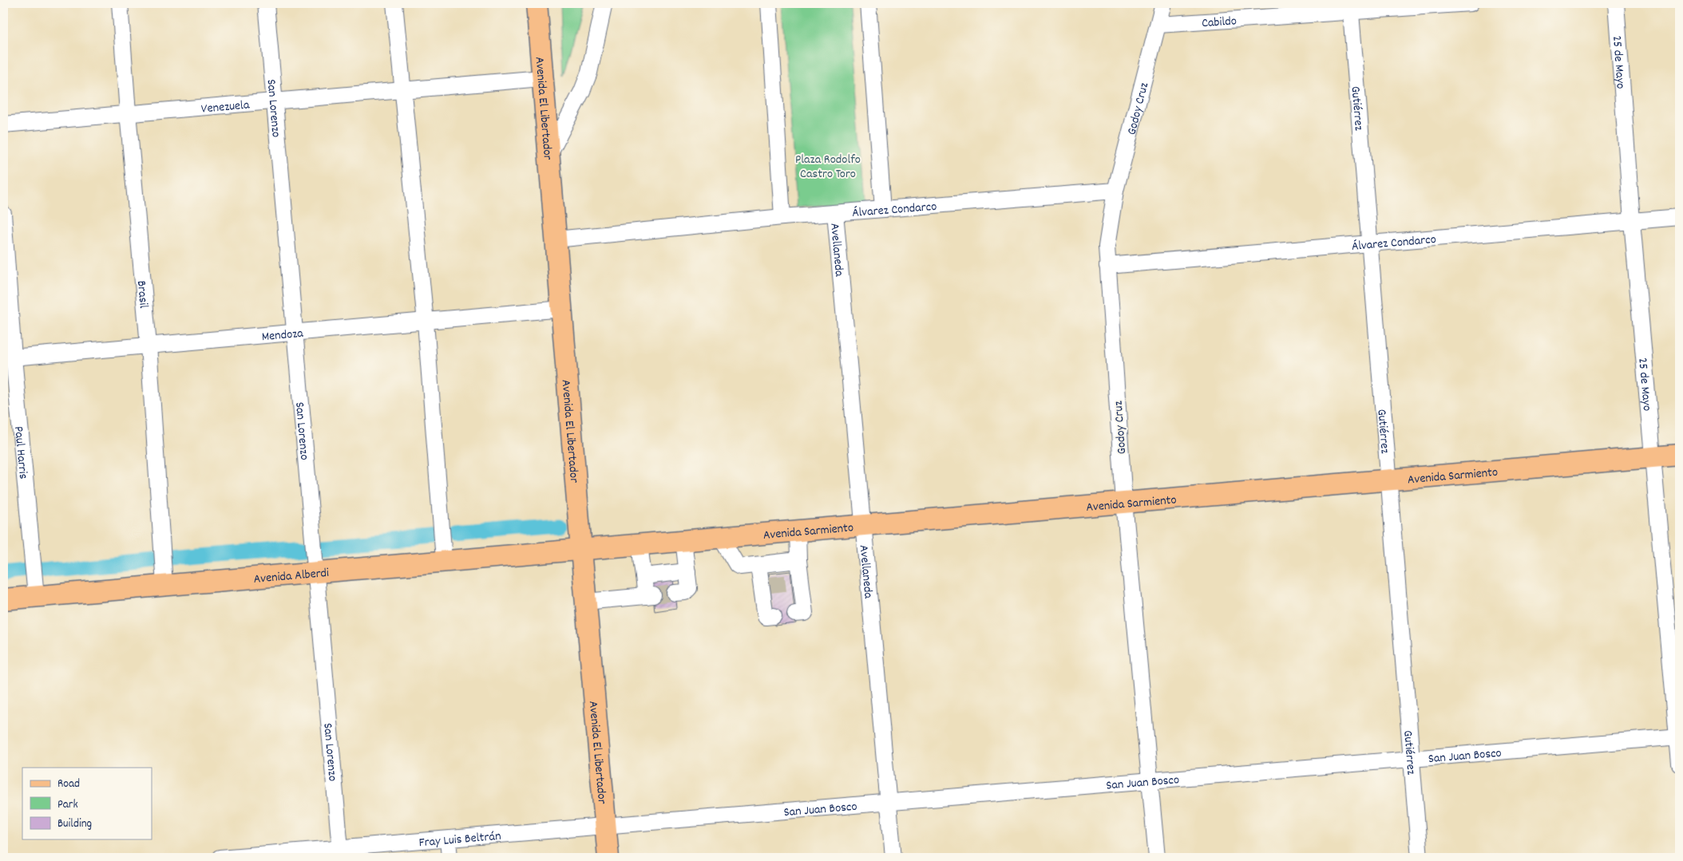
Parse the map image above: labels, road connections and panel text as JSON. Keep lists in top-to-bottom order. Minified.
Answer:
{"streets":{"main road":["Avenida El Libertador","Avenida Sarmiento","Avenida Alberdi"],"street":["Cabildo","25 de Mayo","Venezuela","San Lorenzo","Godoy Cruz","Gutiérrez","Álvarez Condarco","Avellaneda","Brasil","Mendoza","Paul Harris","San Juan Bosco","Fray Luis Beltrán"]},"crossings":[["Cabildo","Godoy Cruz"],["Cabildo","Gutiérrez"],["25 de Mayo","Álvarez Condarco"],["25 de Mayo","Avenida Sarmiento"],["25 de Mayo","San Juan Bosco"],["Venezuela","San Lorenzo"],["Venezuela","Avenida El Libertador"],["Venezuela","Brasil"],["San Lorenzo","Mendoza"],["San Lorenzo","Avenida Alberdi"],["San Lorenzo","Fray Luis Beltrán"],["Avenida El Libertador","Álvarez Condarco"],["Avenida El Libertador","Mendoza"],["Avenida El Libertador","Avenida Sarmiento"],["Avenida El Libertador","Avenida Alberdi"],["Avenida El Libertador","San Juan Bosco"],["Avenida El Libertador","Fray Luis Beltrán"],["Godoy Cruz","Álvarez Condarco"],["Godoy Cruz","Avenida Sarmiento"],["Godoy Cruz","San Juan Bosco"],["Gutiérrez","Álvarez Condarco"],["Gutiérrez","Avenida Sarmiento"],["Gutiérrez","San Juan Bosco"],["Álvarez Condarco","Avellaneda"],["Avellaneda","Avenida Sarmiento"],["Avellaneda","San Juan Bosco"],["Brasil","Mendoza"],["Brasil","Avenida Alberdi"],["Mendoza","Paul Harris"],["Paul Harris","Avenida Alberdi"],["Avenida Sarmiento","Avenida Alberdi"],["San Juan Bosco","Fray Luis Beltrán"]],"parks":["Plaza Rodolfo Castro Toro"],"legend":["Road","Park","Building"]}
